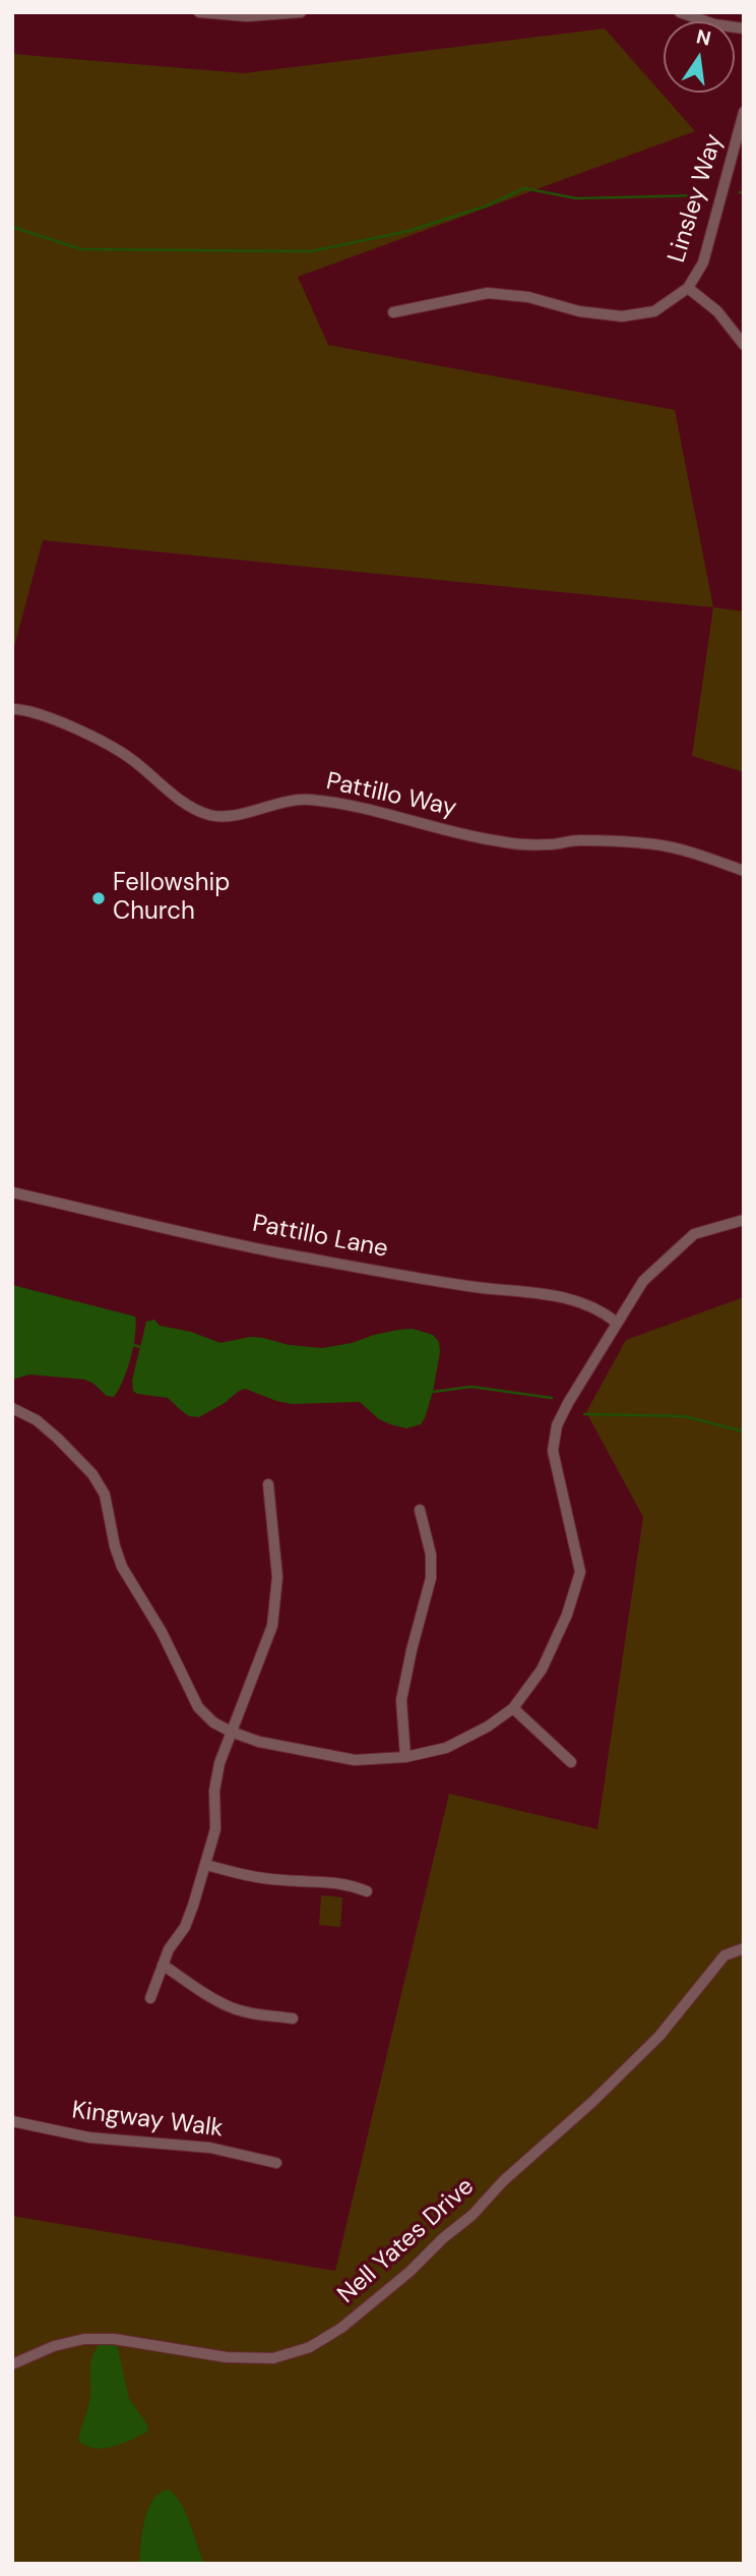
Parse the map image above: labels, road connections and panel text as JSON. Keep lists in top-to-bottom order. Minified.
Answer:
{"streets":{"street":["Linsley Way","Pattillo Way","Pattillo Lane","Kingway Walk","Nell Yates Drive"]},"places":["Fellowship Church"],"north":"top"}
